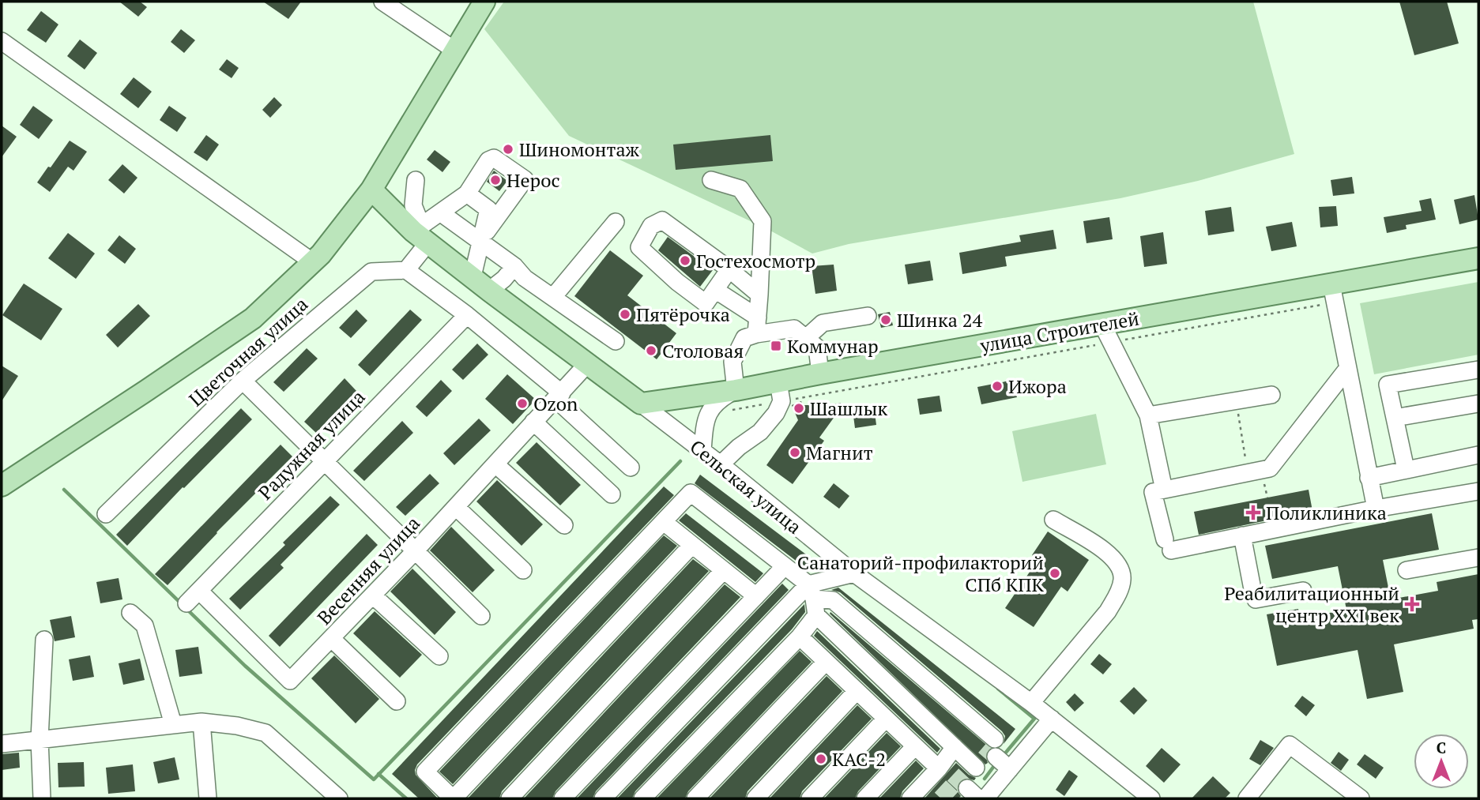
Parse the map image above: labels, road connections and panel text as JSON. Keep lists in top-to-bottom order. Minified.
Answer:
{"streets":{"main road":["улица Строителей","Сельская улица"],"street":["Цветочная улица","Радужная улица","Весенняя улица"]},"crossings":[["улица Строителей","Сельская улица"],["Радужная улица","Весенняя улица"],["Сельская улица","Весенняя улица"]],"places":{"other":["Шиномонтаж","Нерос","Гостехосмотр","Пятёрочка","Шинка 24","Столовая","Ижора","Ozon","Шашлык","Магнит","Санаторий-профилакторий СПб КПК","КАС-2"],"transit":["Коммунар"],"health":["Поликлиника","Реабилитационный центр ХХI век"]},"north":"top"}
